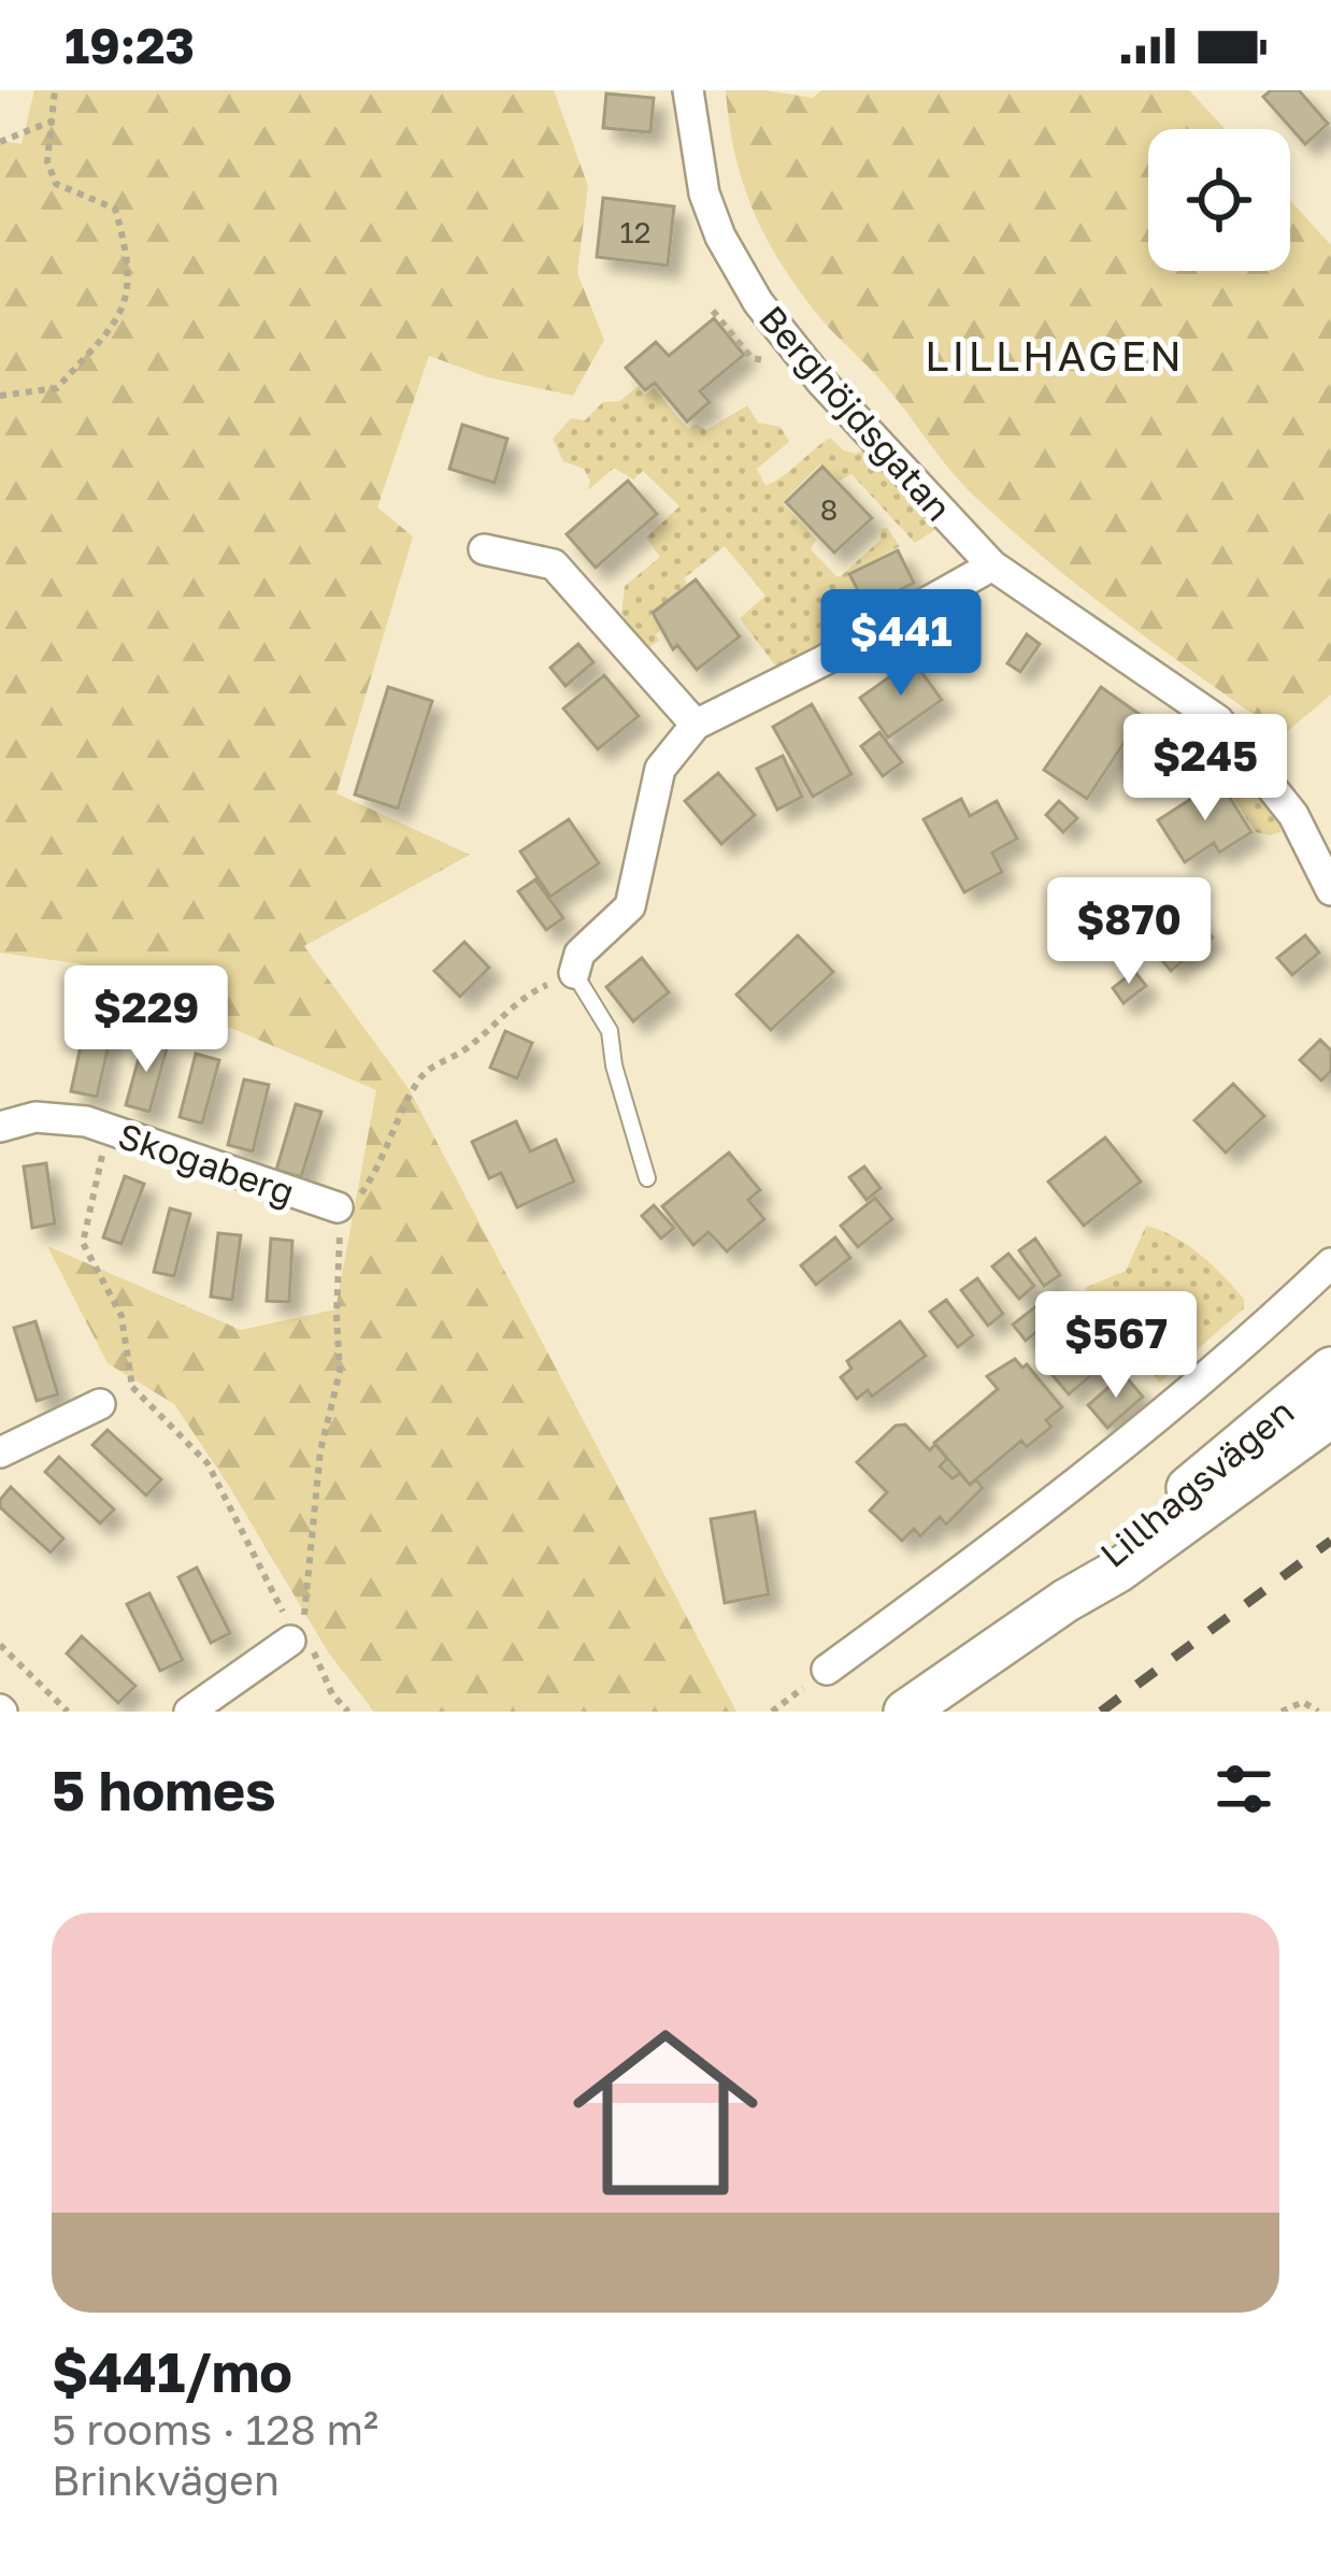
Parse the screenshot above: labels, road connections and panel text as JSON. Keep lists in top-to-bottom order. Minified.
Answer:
{"streets":{"street":["Berghöjdsgatan","Skogaberg","Lillhagsvägen"]},"districts":["LILLHAGEN"],"house_numbers":["12","8"],"page":{"status":"19:23","price":["$441","$245","$870","$229","$567"],"heading":"5 homes","list":[{"name":"$441/mo","note":"5 rooms · 128 m² · Brinkvägen"}]}}
